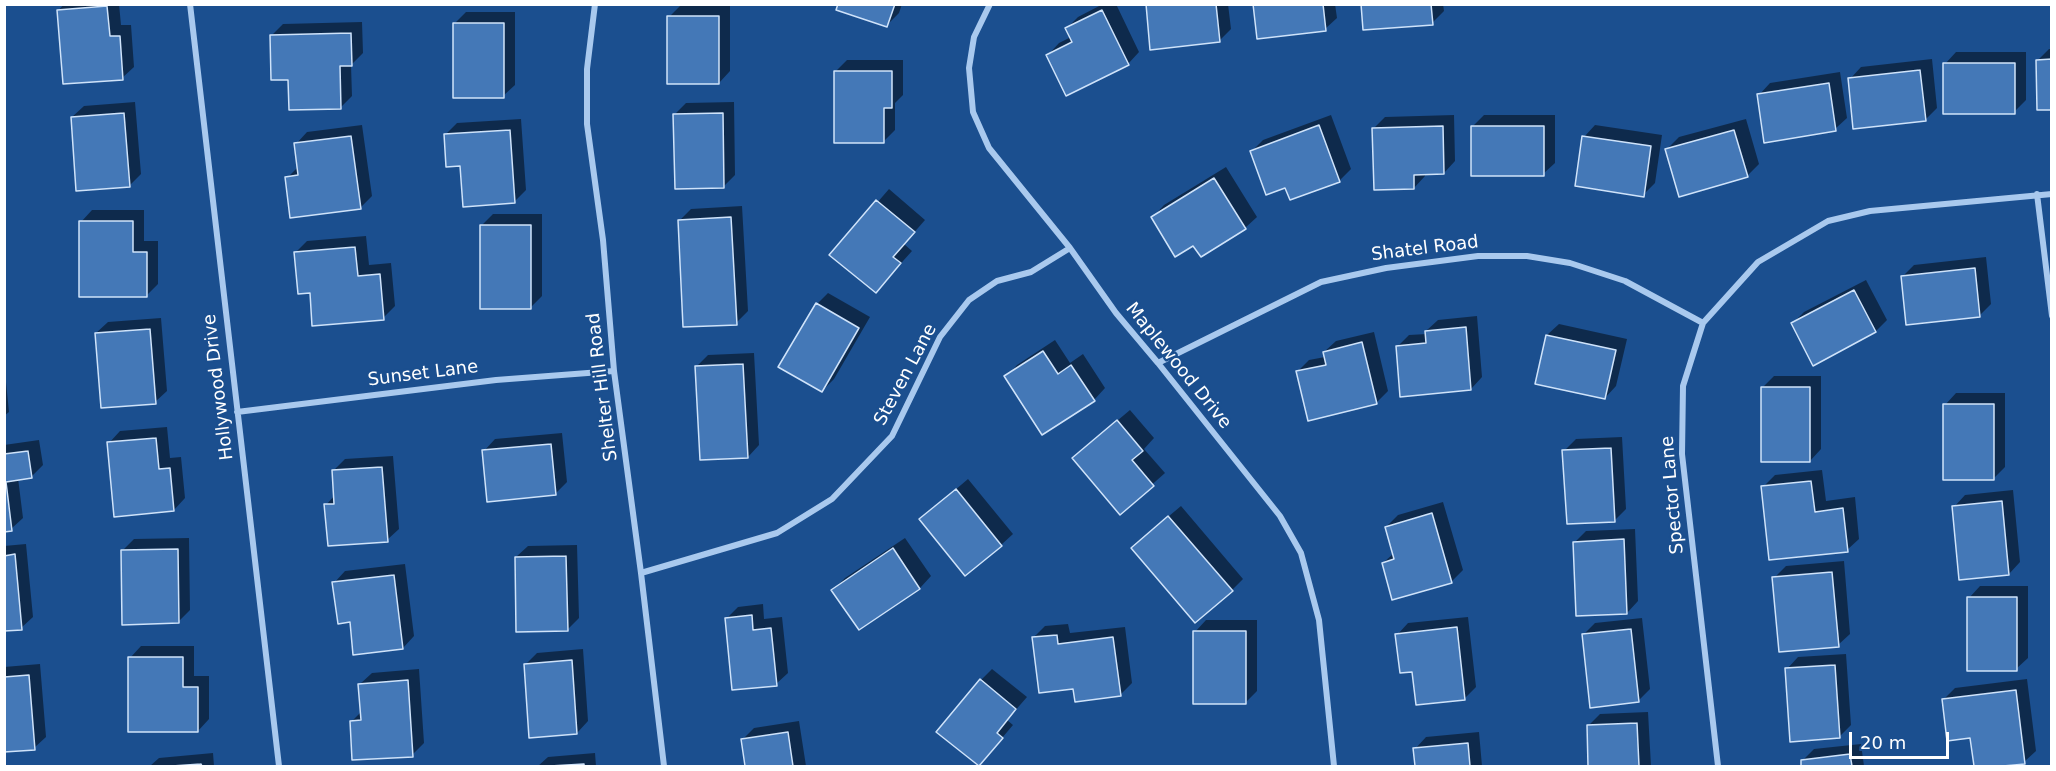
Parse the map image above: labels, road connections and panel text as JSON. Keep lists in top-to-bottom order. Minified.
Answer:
{"streets":{"street":["Shatel Road","Maplewood Drive","Sunset Lane","Steven Lane","Hollywood Drive","Shelter Hill Road","Spector Lane"]},"crossings":[["Shatel Road","Maplewood Drive"],["Shatel Road","Spector Lane"],["Maplewood Drive","Steven Lane"],["Sunset Lane","Hollywood Drive"],["Sunset Lane","Shelter Hill Road"],["Steven Lane","Shelter Hill Road"]],"scale_bar":"20 m"}
